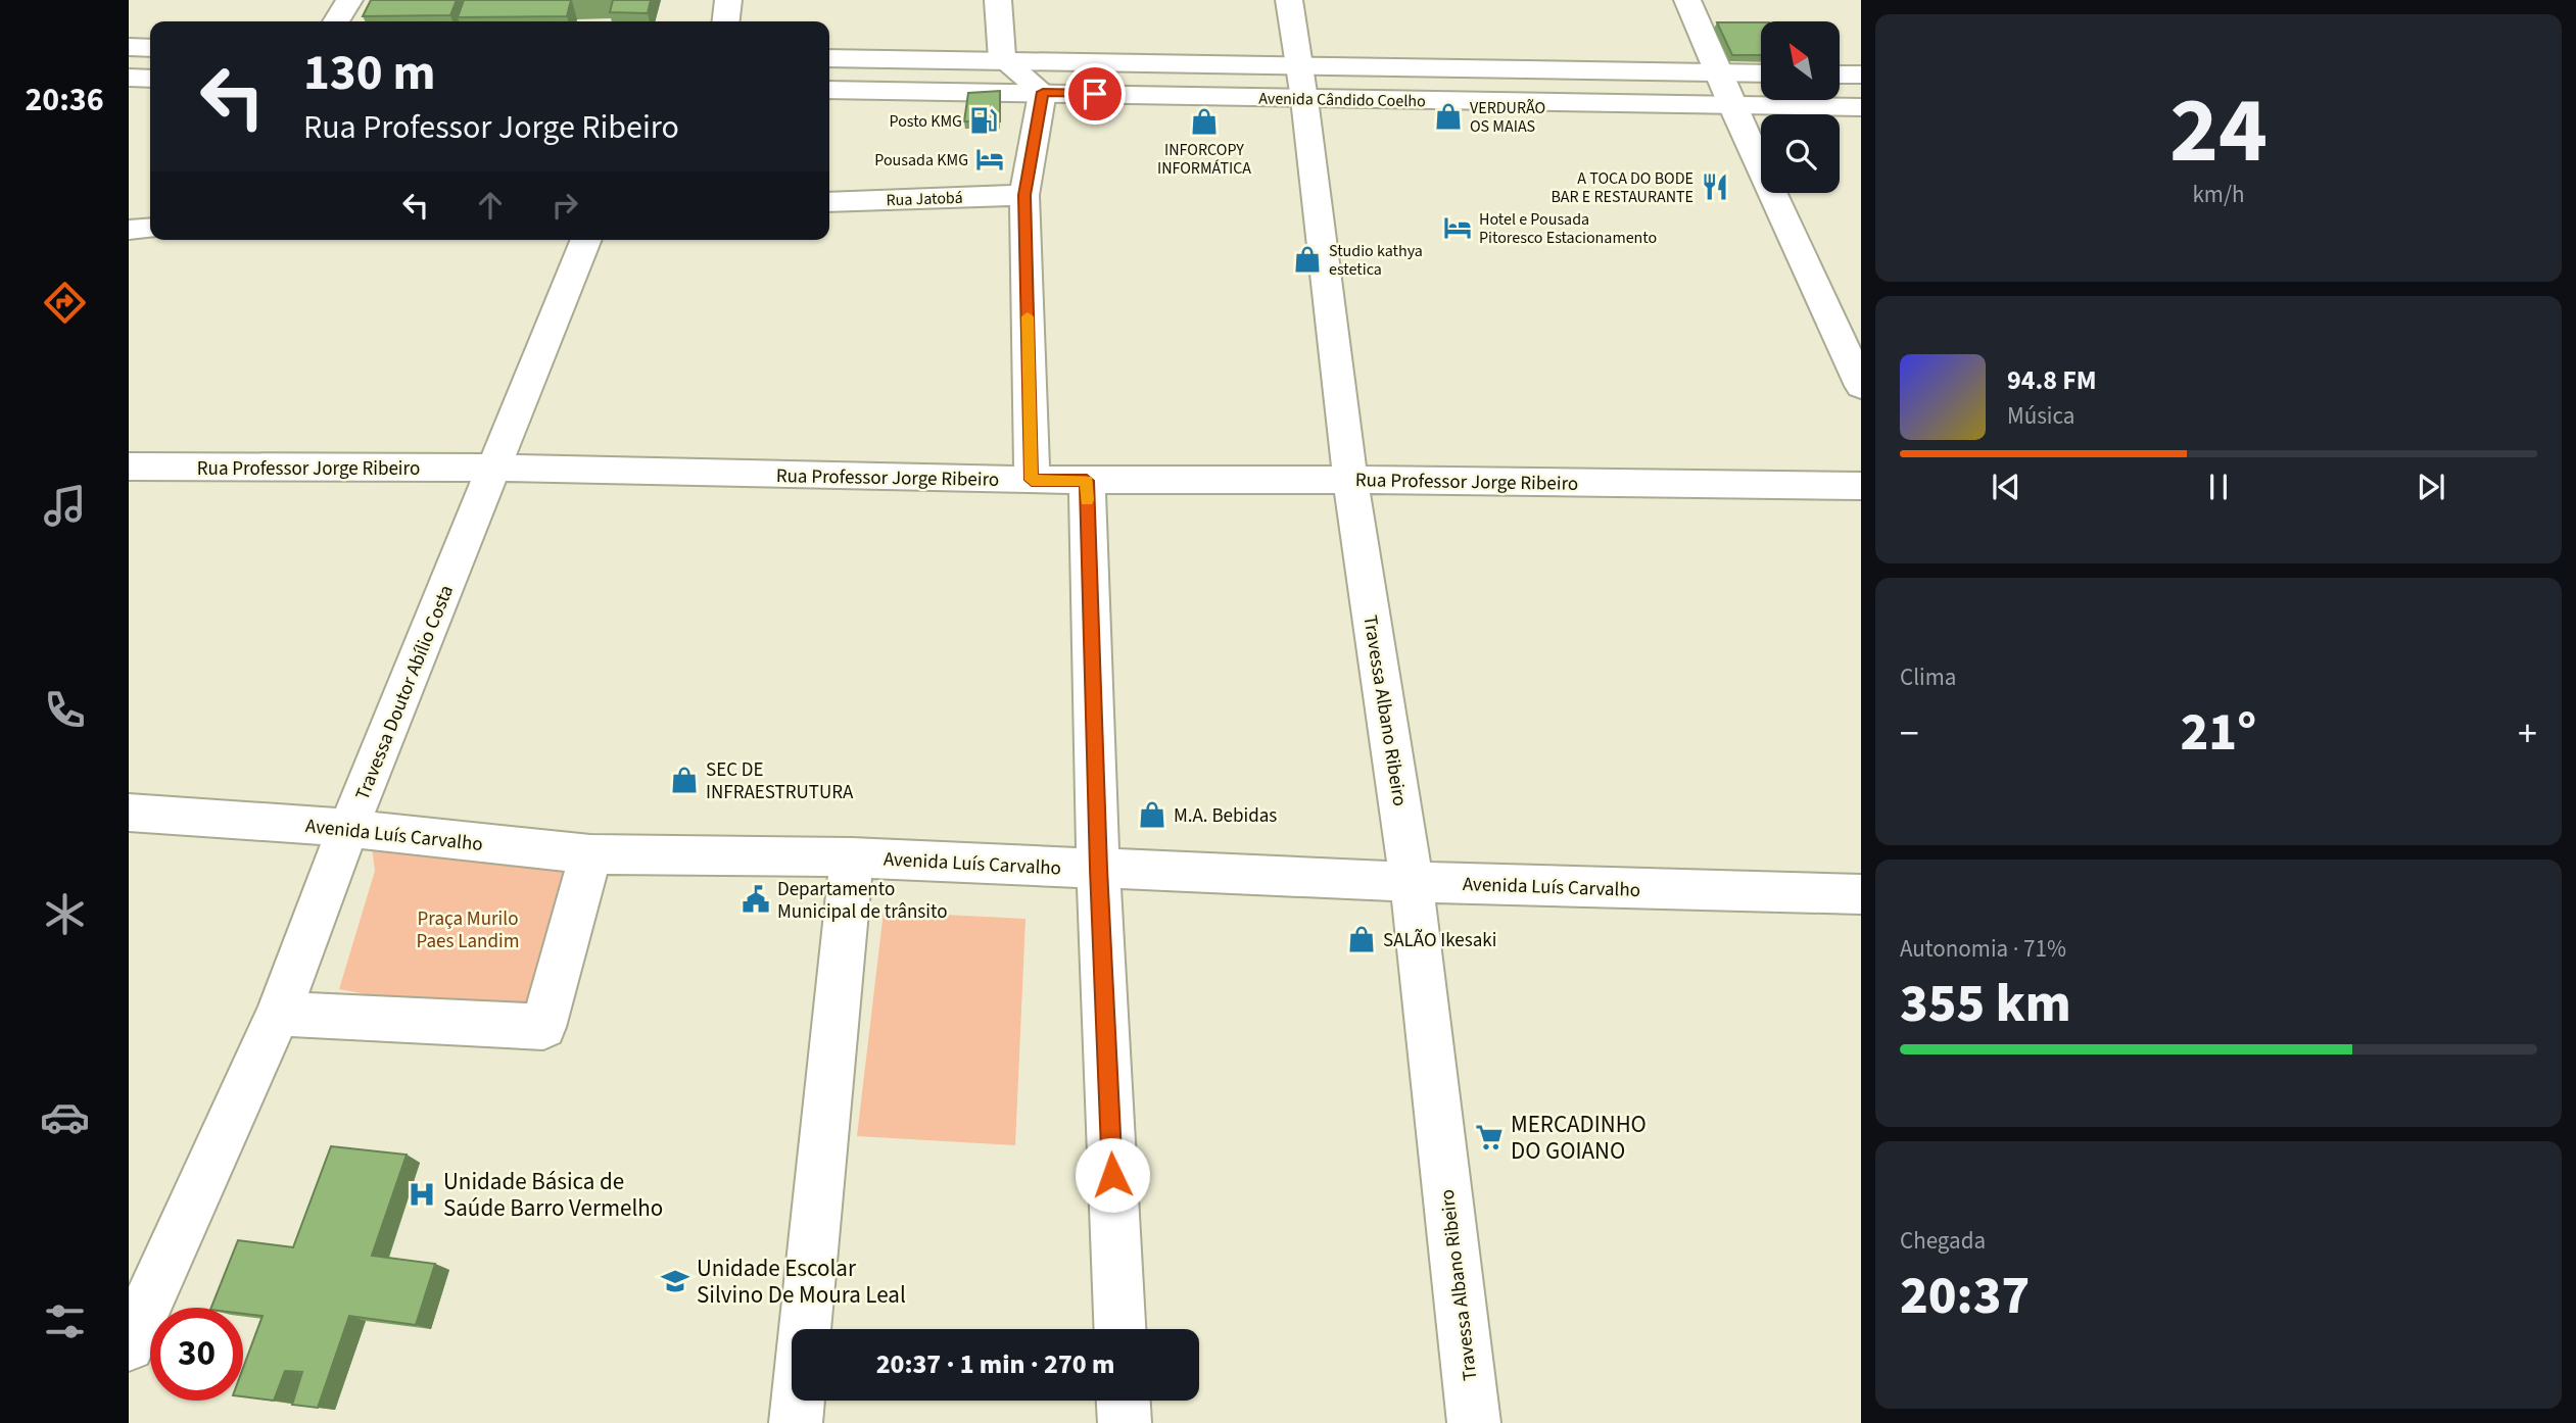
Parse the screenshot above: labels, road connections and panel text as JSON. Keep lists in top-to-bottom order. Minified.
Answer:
{"streets":{"street":["Avenida Cândido Coelho","Rua Jatobá","Rua Professor Jorge Ribeiro","Travessa Doutor Abílio Costa","Travessa Albano Ribeiro","Avenida Luís Carvalho"]},"crossings":[["Avenida Cândido Coelho","Travessa Albano Ribeiro"],["Rua Professor Jorge Ribeiro","Travessa Doutor Abílio Costa"],["Rua Professor Jorge Ribeiro","Travessa Albano Ribeiro"],["Travessa Doutor Abílio Costa","Avenida Luís Carvalho"],["Travessa Albano Ribeiro","Avenida Luís Carvalho"]],"parks":["Praça Murilo Paes Landim"],"places":{"shop":["VERDURÃO OS MAIAS","INFORCOPY INFORMÁTICA","Studio kathya estetica","SEC DE INFRAESTRUTURA","M.A. Bebidas","SALÃO Ikesaki"],"fuel station":["Posto KMG"],"hotel":["Pousada KMG","Hotel e Pousada Pitoresco Estacionamento"],"restaurant":["A TOCA DO BODE BAR E RESTAURANTE"],"public building":["Departamento Municipal de trânsito"],"supermarket":["MERCADINHO DO GOIANO"],"hospital":["Unidade Básica de Saúde Barro Vermelho"],"school or university":["Unidade Escolar Silvino De Moura Leal"]},"north":"top left","page":{"tabs":"20:36","tile":[["24","km/h"],"Clima",["Autonomia · 71%","355 km"],["Chegada","20:37"]],"turn":["130 m","Rua Professor Jorge Ribeiro"],"song":["94.8 FM","Música"],"heat":["−","21°","+"],"limit":"30","trip":"20:37 · 1 min · 270 m"}}
